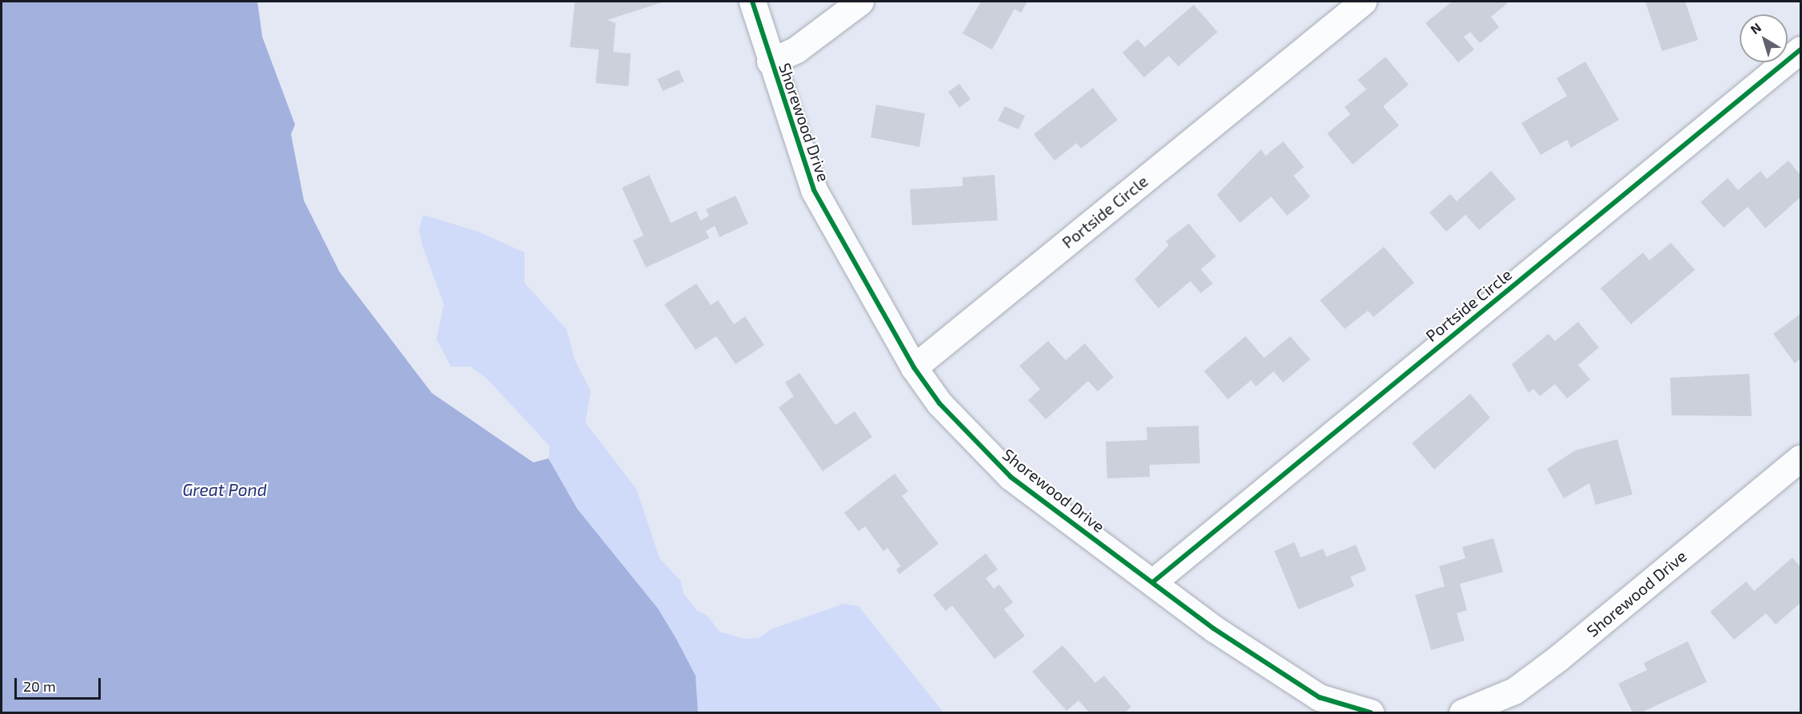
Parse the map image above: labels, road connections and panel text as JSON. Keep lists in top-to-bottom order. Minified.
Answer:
{"streets":{"street":["Shorewood Drive","Portside Circle"]},"crossings":[["Shorewood Drive","Portside Circle"]],"water":["Great Pond"],"scale_bar":"20 m","north":"top left"}
